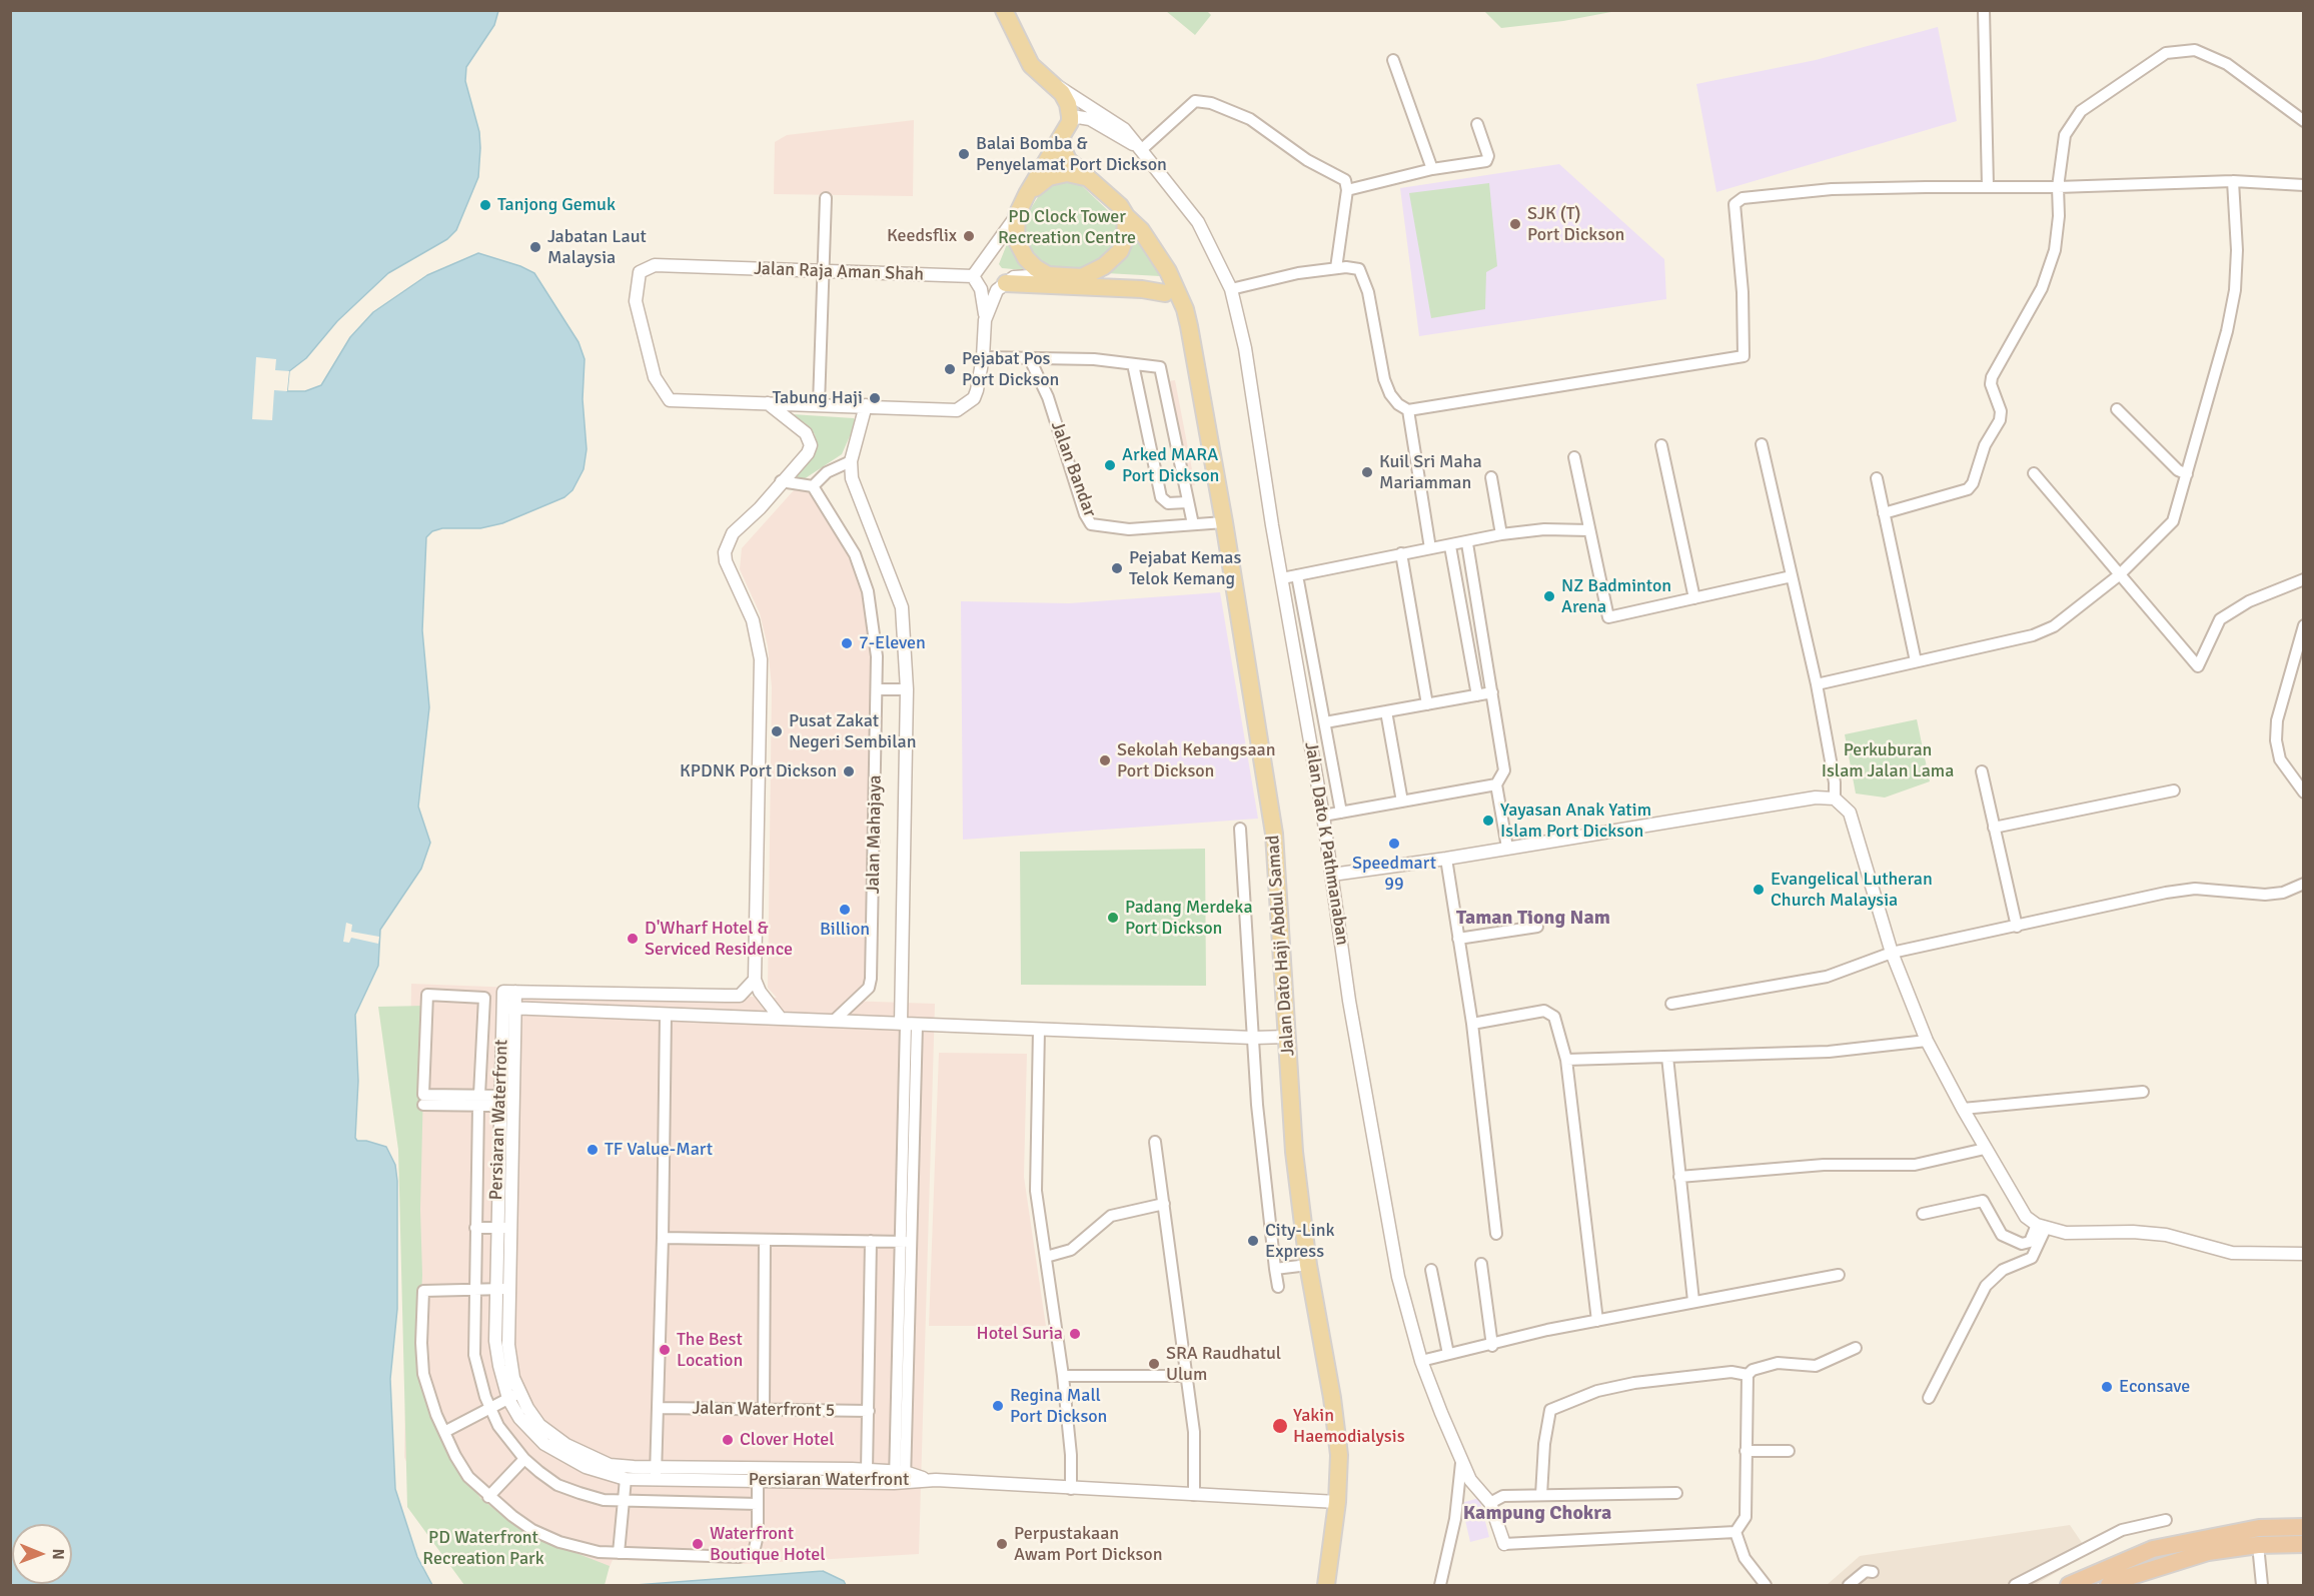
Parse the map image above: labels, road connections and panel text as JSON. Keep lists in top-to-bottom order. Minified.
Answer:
{"streets":{"main road":["Jalan Dato Haji Abdul Samad"],"street":["Jalan Raja Aman Shah","Jalan Bandar","Jalan Mahajaya","Jalan Dato K Pathmanaban","Persiaran Waterfront","Jalan Waterfront 5"]},"crossings":[["Jalan Bandar","Jalan Dato Haji Abdul Samad"],["Jalan Dato Haji Abdul Samad","Persiaran Waterfront"]],"districts":["Taman Tiong Nam","Kampung Chokra"],"parks":["PD Clock Tower Recreation Centre","Perkuburan Islam Jalan Lama","PD Waterfront Recreation Park"],"places":["Balai Bomba & Penyelamat Port Dickson","Tanjong Gemuk","SJK (T) Port Dickson","Keedsflix","Jabatan Laut Malaysia","Pejabat Pos Port Dickson","Tabung Haji","Arked MARA Port Dickson","Kuil Sri Maha Mariamman","Pejabat Kemas Telok Kemang","NZ Badminton Arena","7-Eleven","Pusat Zakat Negeri Sembilan","Sekolah Kebangsaan Port Dickson","KPDNK Port Dickson","Yayasan Anak Yatim Islam Port Dickson","Speedmart 99","Evangelical Lutheran Church Malaysia","Billion","Padang Merdeka Port Dickson","D'Wharf Hotel & Serviced Residence","TF Value-Mart","City-Link Express","Hotel Suria","The Best Location","SRA Raudhatul Ulum","Econsave","Regina Mall Port Dickson","Yakin Haemodialysis","Clover Hotel","Waterfront Boutique Hotel","Perpustakaan Awam Port Dickson"],"north":"right"}
